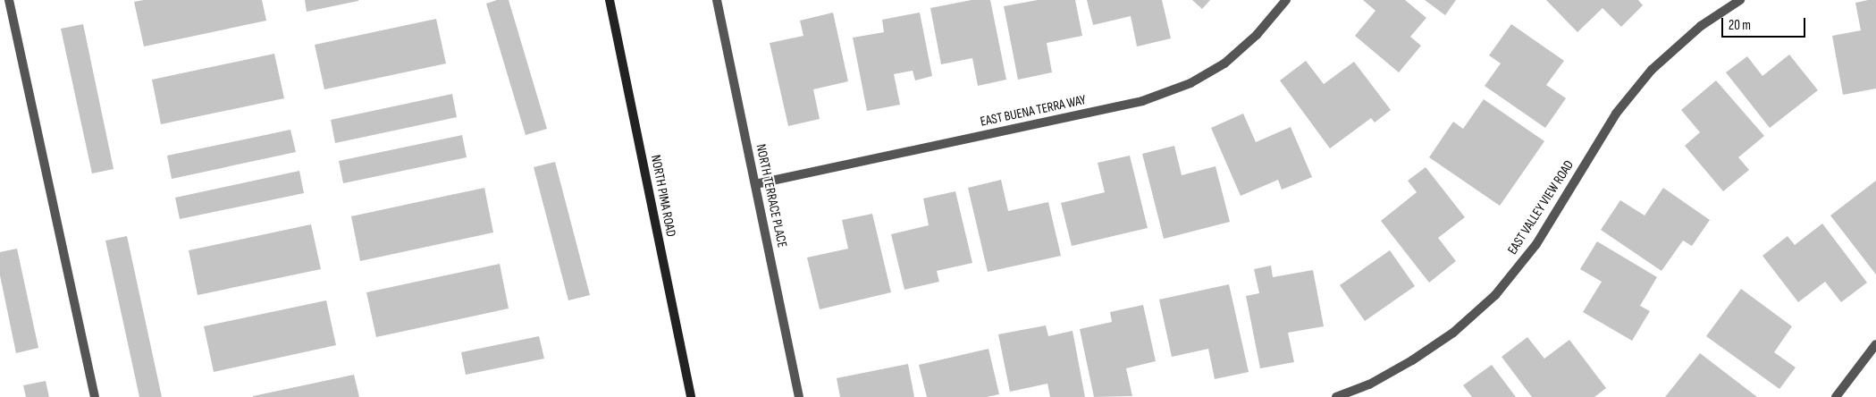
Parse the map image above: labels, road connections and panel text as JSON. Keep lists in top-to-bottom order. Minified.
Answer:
{"streets":{"main road":["NORTH PIMA ROAD"],"street":["EAST BUENA TERRA WAY","NORTH TERRACE PLACE","EAST VALLEY VIEW ROAD"]},"crossings":[["EAST BUENA TERRA WAY","NORTH TERRACE PLACE"]],"scale_bar":"20 m"}
